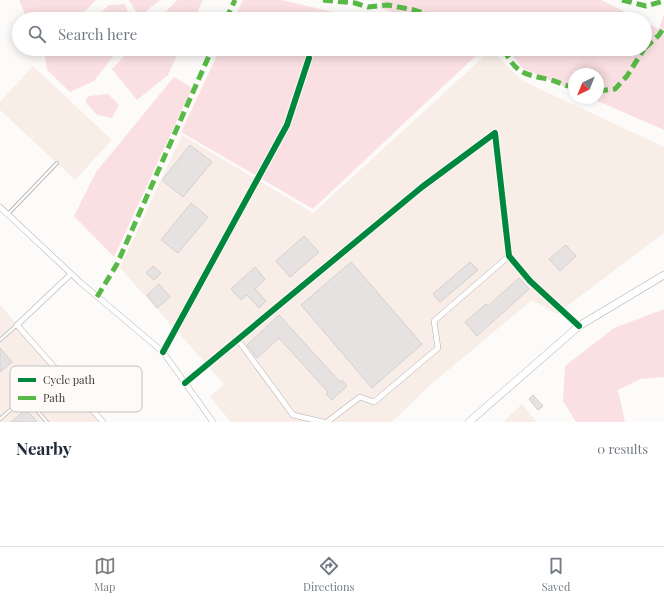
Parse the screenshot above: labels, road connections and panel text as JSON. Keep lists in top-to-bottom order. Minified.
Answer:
{"legend":["Cycle path","Path"],"north":"bottom left","page":{"search":"Search here","heading":["Nearby","0 results"],"nav":["Map","Directions","Saved"]}}
